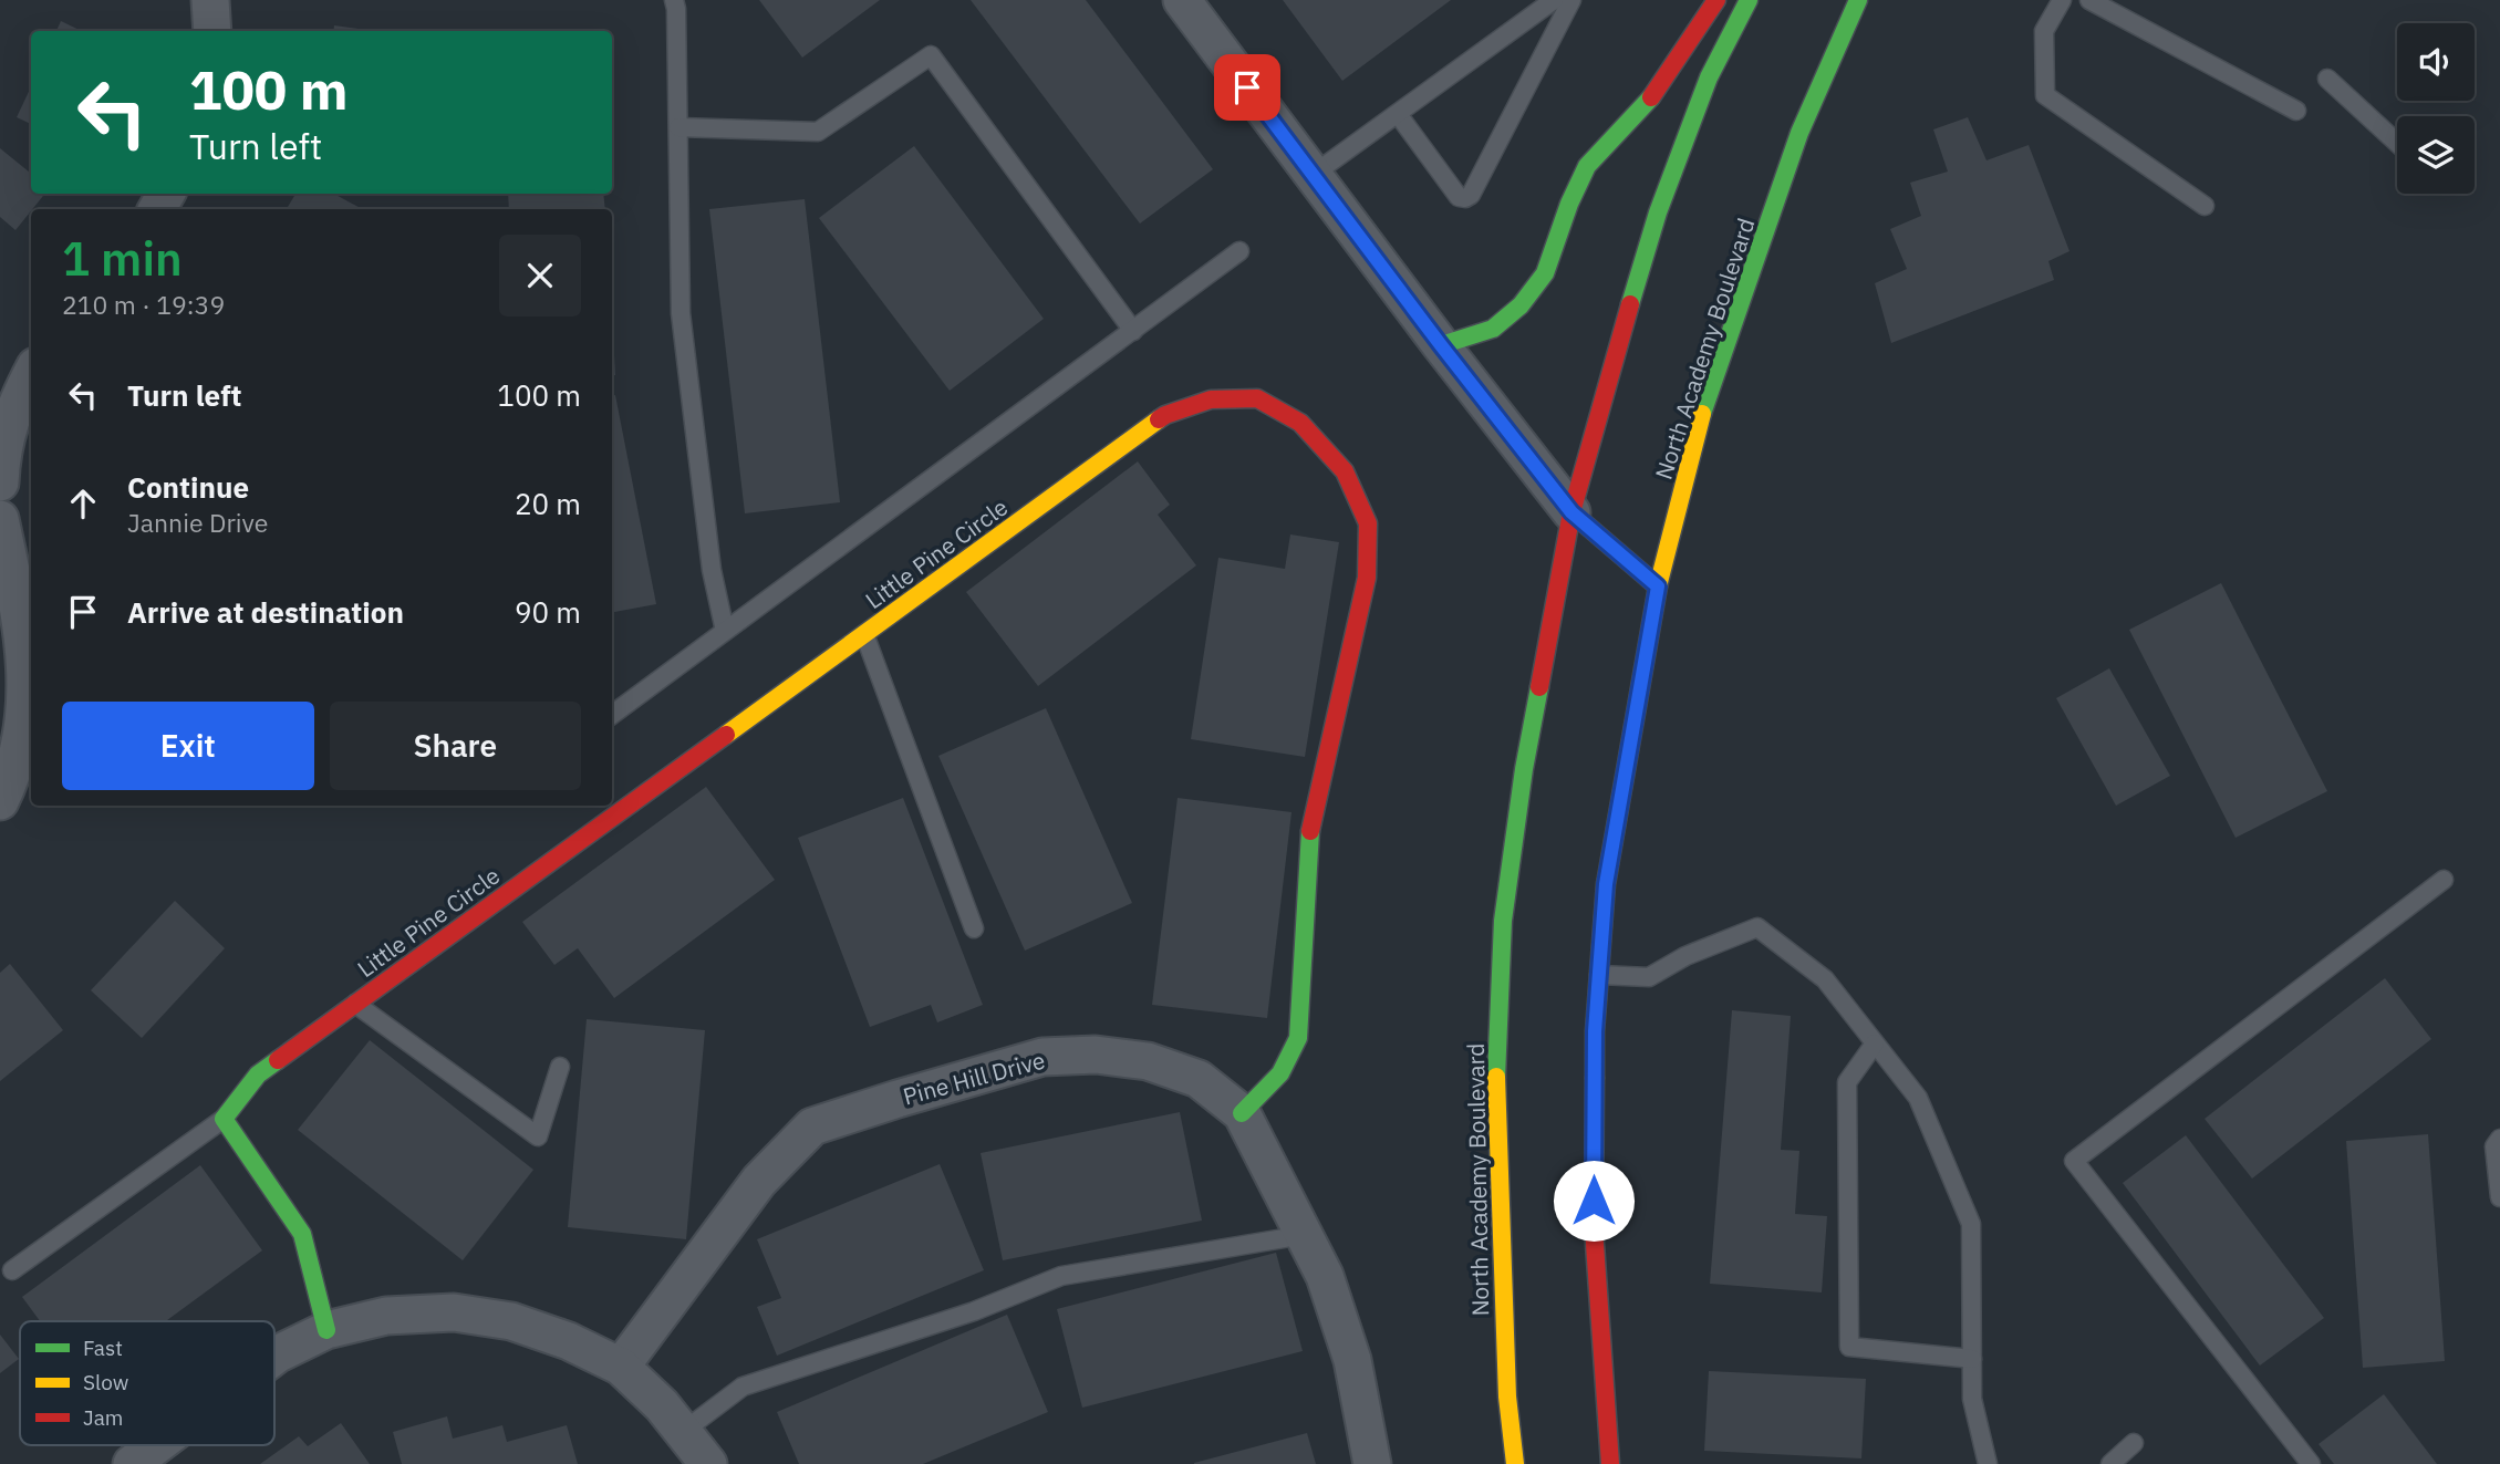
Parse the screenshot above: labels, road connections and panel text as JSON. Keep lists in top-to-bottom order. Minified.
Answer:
{"streets":{"main road":["North Academy Boulevard","Little Pine Circle"],"street":["Pine Hill Drive"]},"crossings":[["Little Pine Circle","Pine Hill Drive"]],"legend":["Fast","Slow","Jam"],"page":{"turn":["100 m","Turn left"],"heading":["1 min","210 m · 19:39"],"list":[{"name":"Turn left","value":"100 m"},{"name":"Continue","note":"Jannie Drive","value":"20 m"},{"name":"Arrive at destination","value":"90 m"}],"buttons":["Exit","Share"]}}
